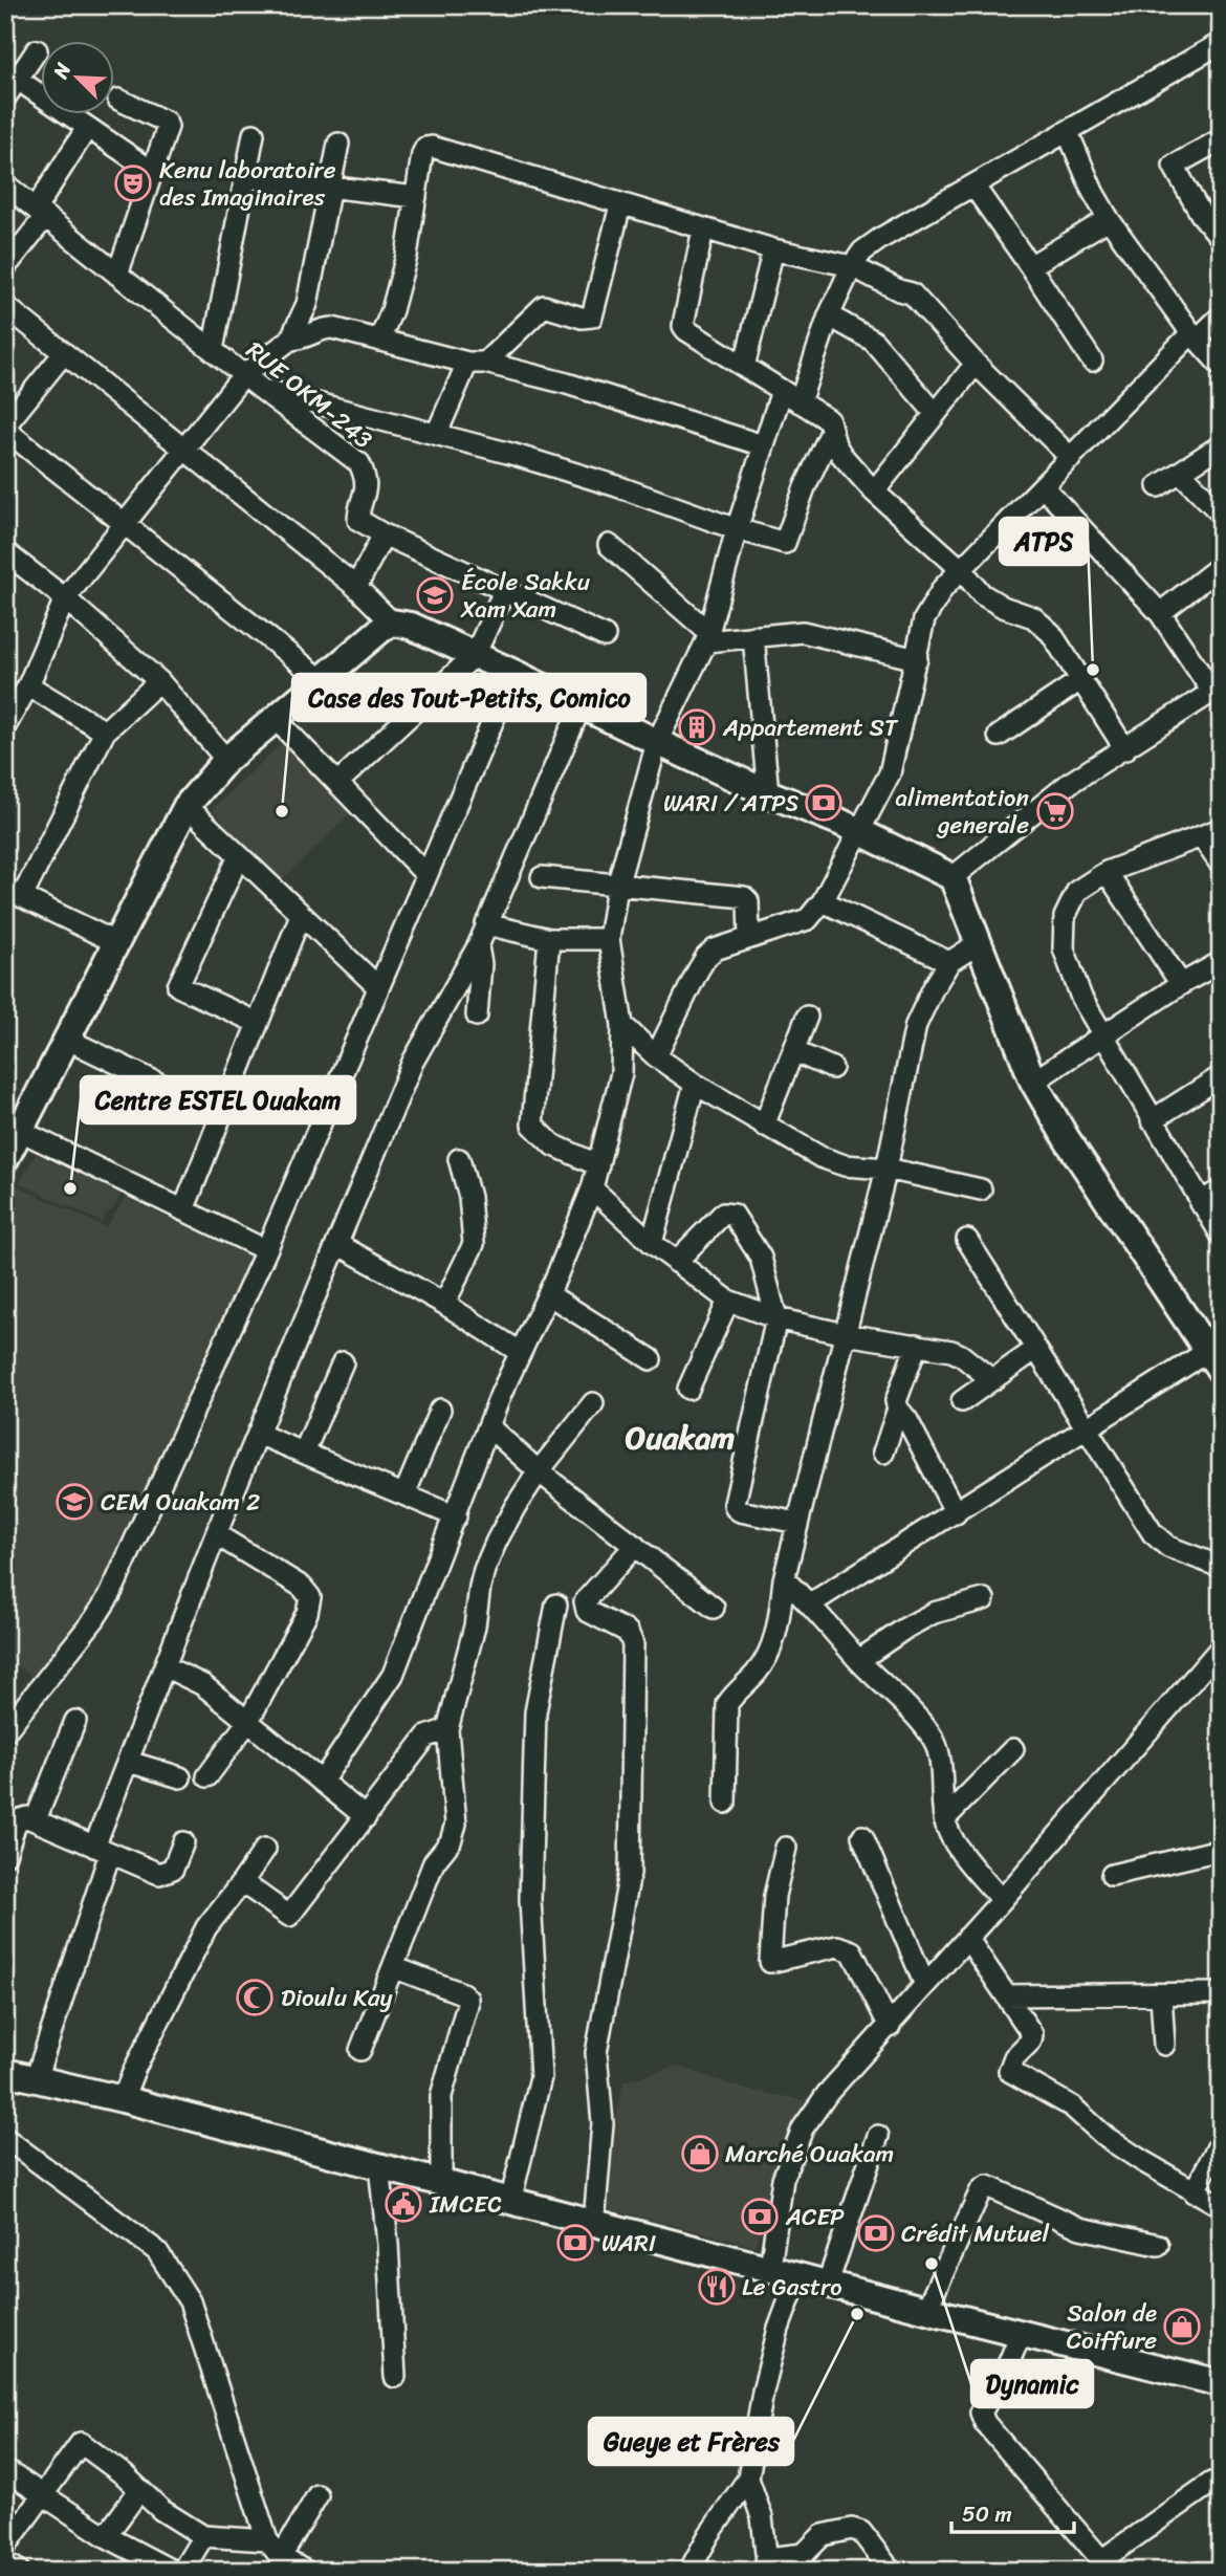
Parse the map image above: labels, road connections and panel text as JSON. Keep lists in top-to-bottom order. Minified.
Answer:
{"streets":{"street":["RUE OKM-243"]},"districts":["Ouakam"],"places":{"theatre":["Kenu laboratoire des Imaginaires"],"school or university":["École Sakku Xam Xam","CEM Ouakam 2"],"other":["ATPS","Case des Tout-Petits, Comico","Centre ESTEL Ouakam","Dynamic","Gueye et Frères"],"building":["Appartement ST"],"bank":["WARI / ATPS","ACEP","Crédit Mutuel","WARI"],"supermarket":["alimentation generale"],"mosque":["Dioulu Kay"],"shop":["Marché Ouakam","Salon de Coiffure"],"public building":["IMCEC"],"restaurant":["Le Gastro"]},"scale_bar":"50 m","north":"top left"}
